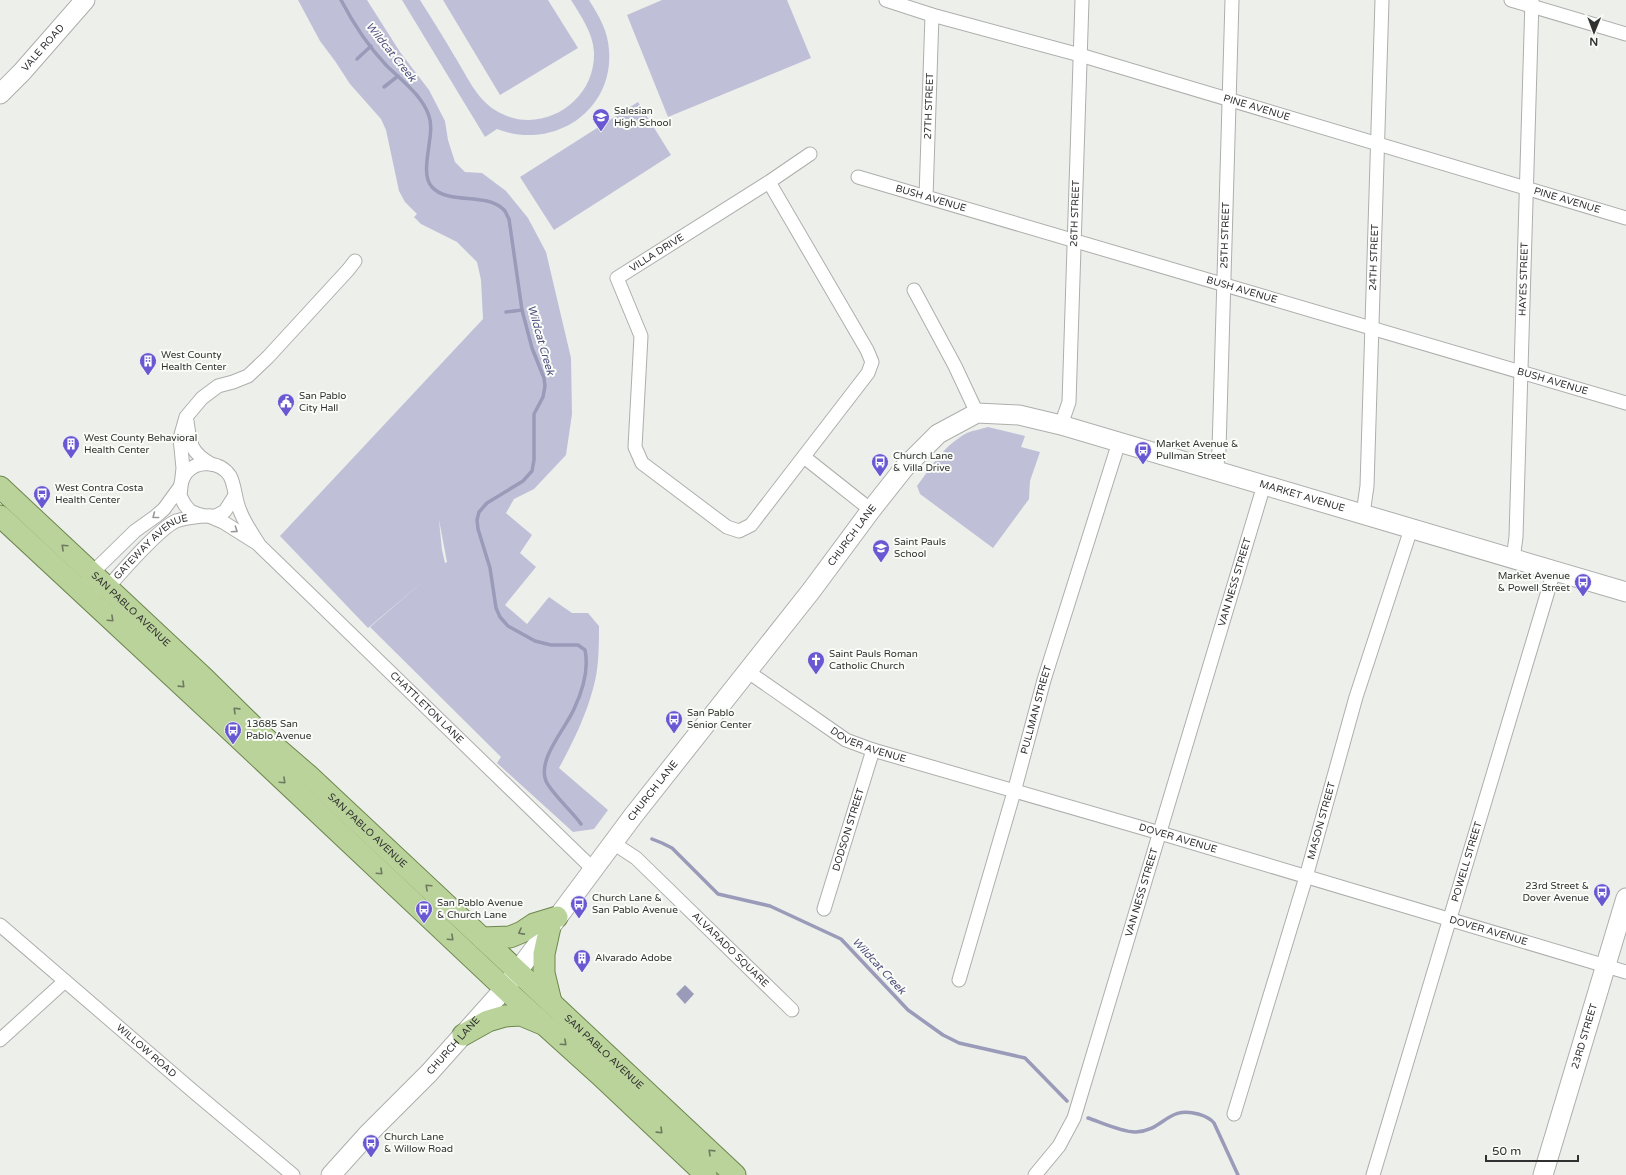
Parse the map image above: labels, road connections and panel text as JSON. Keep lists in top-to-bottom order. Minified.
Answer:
{"streets":{"main road":["SAN PABLO AVENUE"],"street":["VALE ROAD","27TH STREET","PINE AVENUE","BUSH AVENUE","26TH STREET","25TH STREET","VILLA DRIVE","24TH STREET","HAYES STREET","MARKET AVENUE","CHURCH LANE","GATEWAY AVENUE","VAN NESS STREET","CHATTLETON LANE","PULLMAN STREET","DOVER AVENUE","MASON STREET","DODSON STREET","POWELL STREET","ALVARADO SQUARE","23RD STREET","WILLOW ROAD"]},"crossings":[["27TH STREET","PINE AVENUE"],["27TH STREET","BUSH AVENUE"],["PINE AVENUE","26TH STREET"],["PINE AVENUE","25TH STREET"],["PINE AVENUE","24TH STREET"],["PINE AVENUE","HAYES STREET"],["BUSH AVENUE","26TH STREET"],["BUSH AVENUE","25TH STREET"],["BUSH AVENUE","24TH STREET"],["BUSH AVENUE","HAYES STREET"],["26TH STREET","MARKET AVENUE"],["25TH STREET","MARKET AVENUE"],["24TH STREET","MARKET AVENUE"],["HAYES STREET","MARKET AVENUE"],["MARKET AVENUE","CHURCH LANE"],["MARKET AVENUE","VAN NESS STREET"],["MARKET AVENUE","PULLMAN STREET"],["MARKET AVENUE","MASON STREET"],["MARKET AVENUE","POWELL STREET"],["CHURCH LANE","SAN PABLO AVENUE"],["CHURCH LANE","CHATTLETON LANE"],["CHURCH LANE","DOVER AVENUE"],["CHURCH LANE","ALVARADO SQUARE"],["GATEWAY AVENUE","SAN PABLO AVENUE"],["GATEWAY AVENUE","CHATTLETON LANE"],["VAN NESS STREET","DOVER AVENUE"],["PULLMAN STREET","DOVER AVENUE"],["DOVER AVENUE","MASON STREET"],["DOVER AVENUE","DODSON STREET"],["DOVER AVENUE","POWELL STREET"],["DOVER AVENUE","23RD STREET"]],"water":["Wildcat Creek"],"places":{"school or university":["Salesian High School","Saint Pauls School"],"building":["West County Health Center","West County Behavioral Health Center","Alvarado Adobe"],"public building":["San Pablo City Hall"],"bus stop":["Market Avenue & Pullman Street","Church Lane & Villa Drive","West Contra Costa Health Center","Market Avenue & Powell Street","San Pablo Senior Center","13685 San Pablo Avenue","23rd Street & Dover Avenue","Church Lane & San Pablo Avenue","San Pablo Avenue & Church Lane","Church Lane & Willow Road"],"church":["Saint Pauls Roman Catholic Church"]},"scale_bar":"50 m","north":"bottom"}
